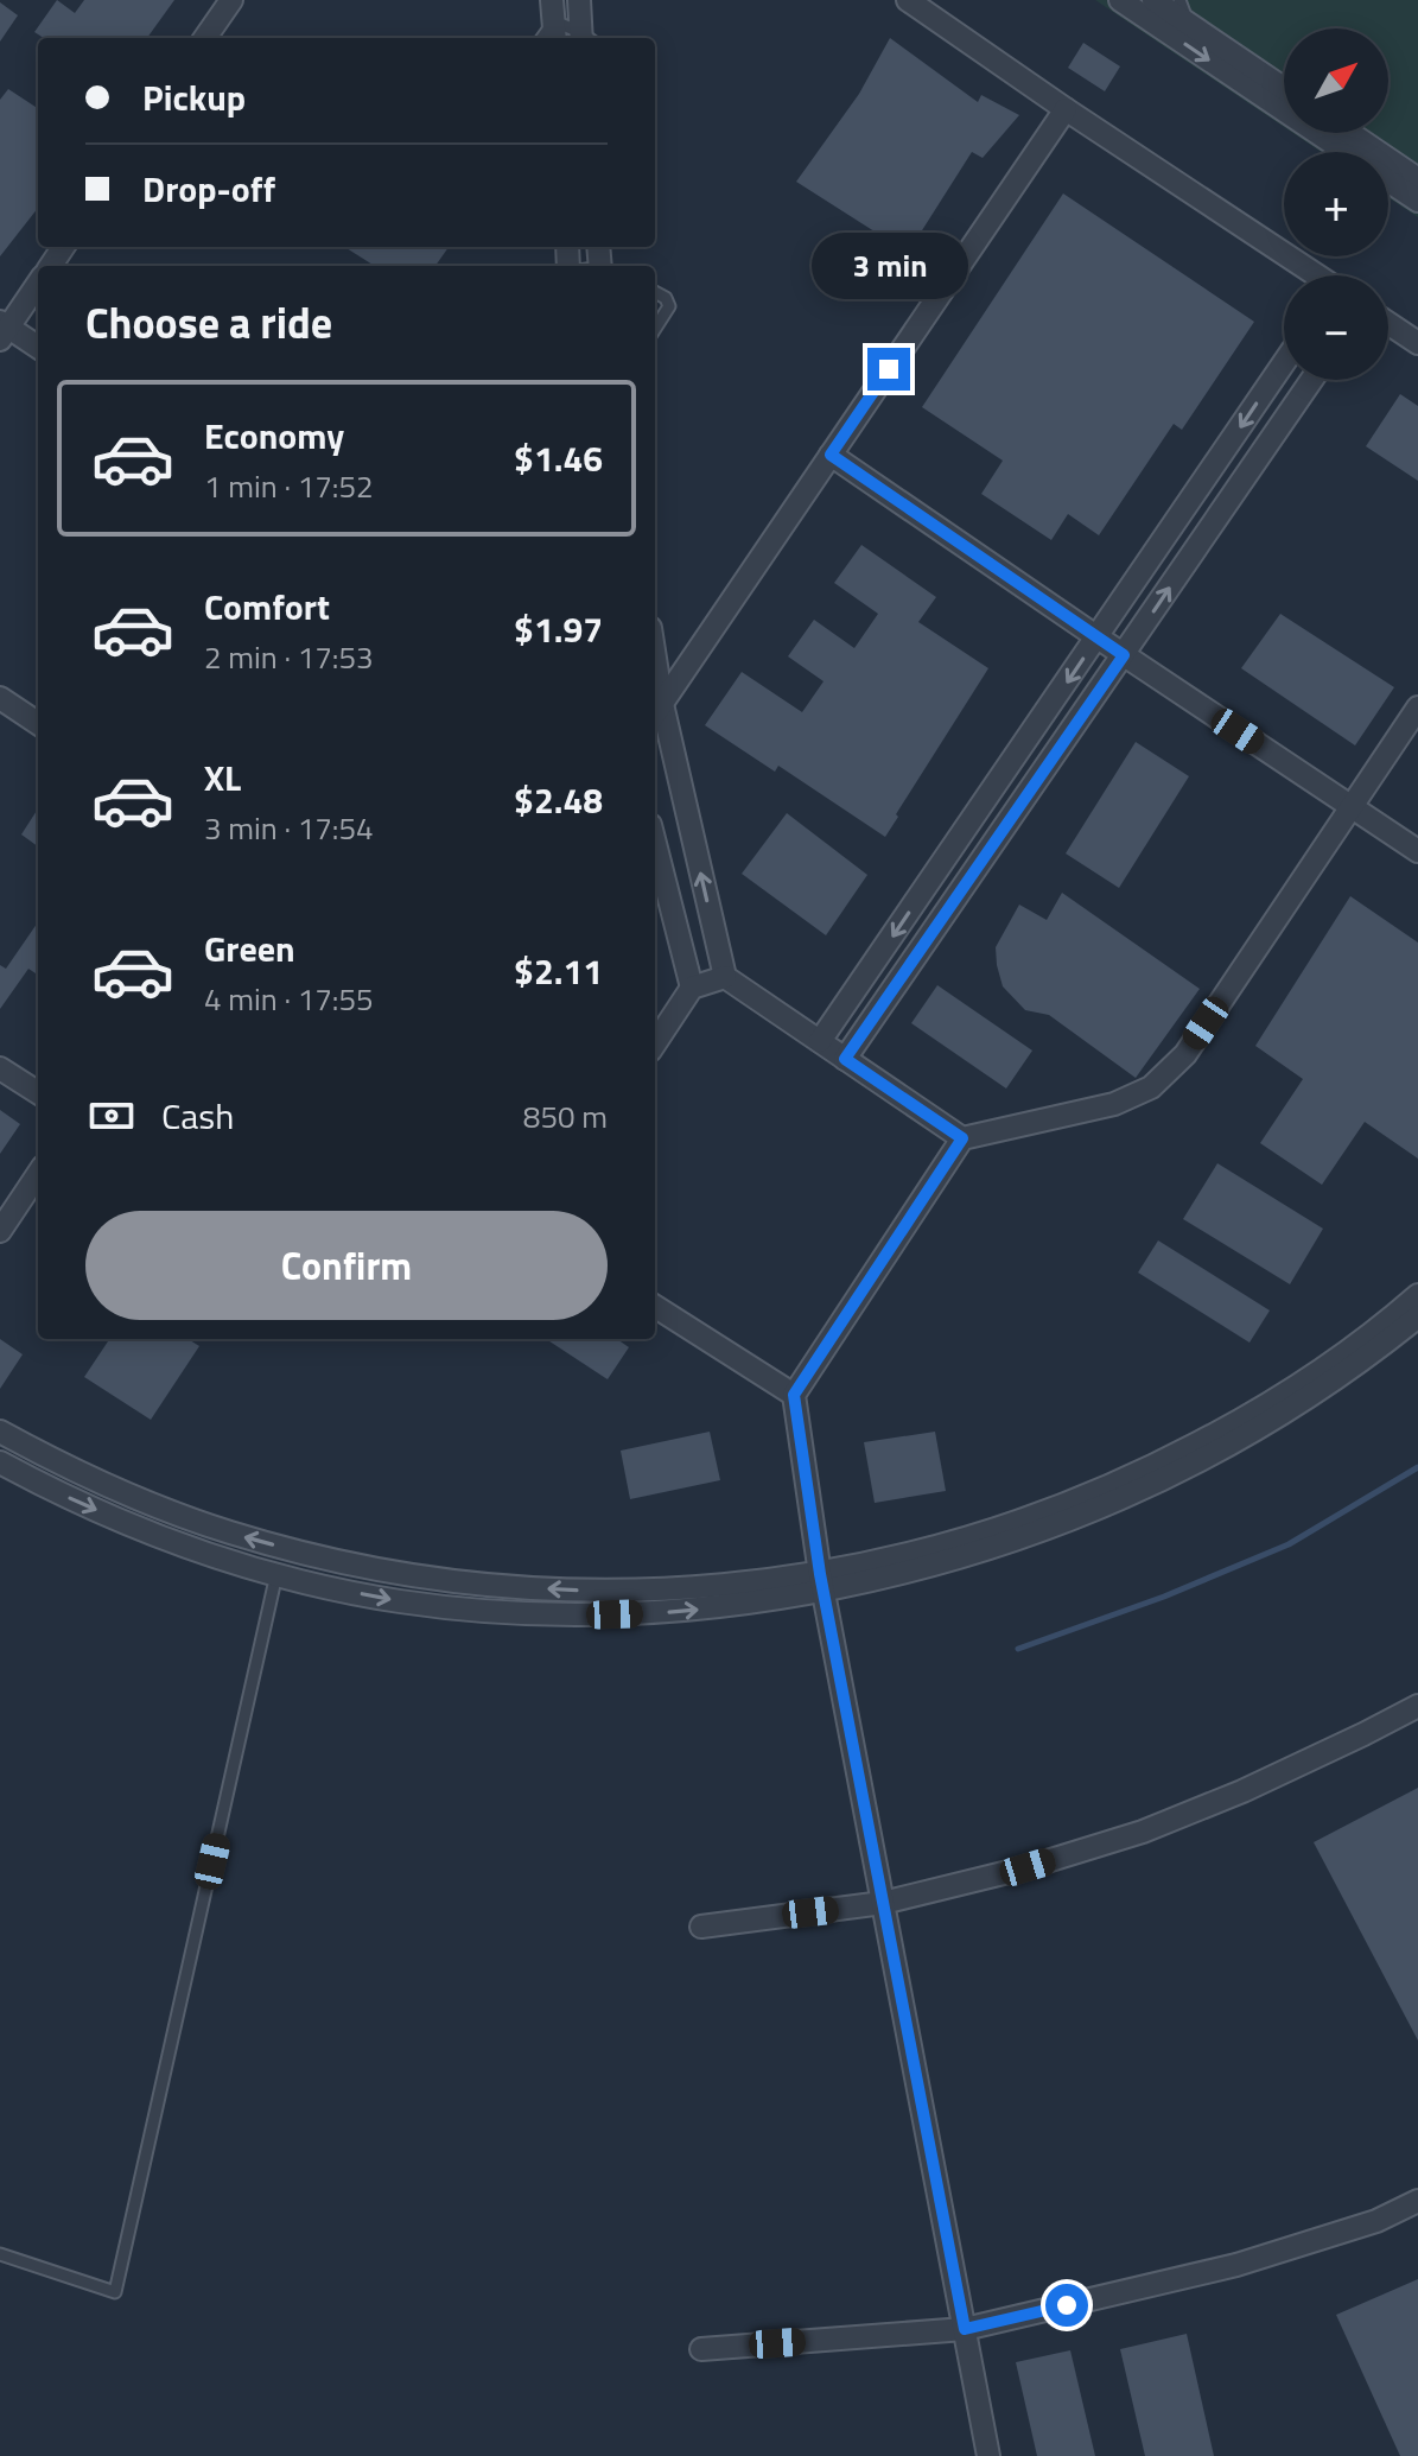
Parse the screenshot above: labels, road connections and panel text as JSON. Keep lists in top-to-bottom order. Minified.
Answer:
{"north":"top right","page":{"map_buttons":["+","−"],"banner":["Pickup","Drop-off"],"bubble":"3 min","heading":"Choose a ride","list":[{"name":"Economy","note":"1 min · 17:52","value":"$1.46"},{"name":"Comfort","note":"2 min · 17:53","value":"$1.97"},{"name":"XL","note":"3 min · 17:54","value":"$2.48"},{"name":"Green","note":"4 min · 17:55","value":"$2.11"}],"pay":["Cash","850 m"],"buttons":"Confirm"}}
